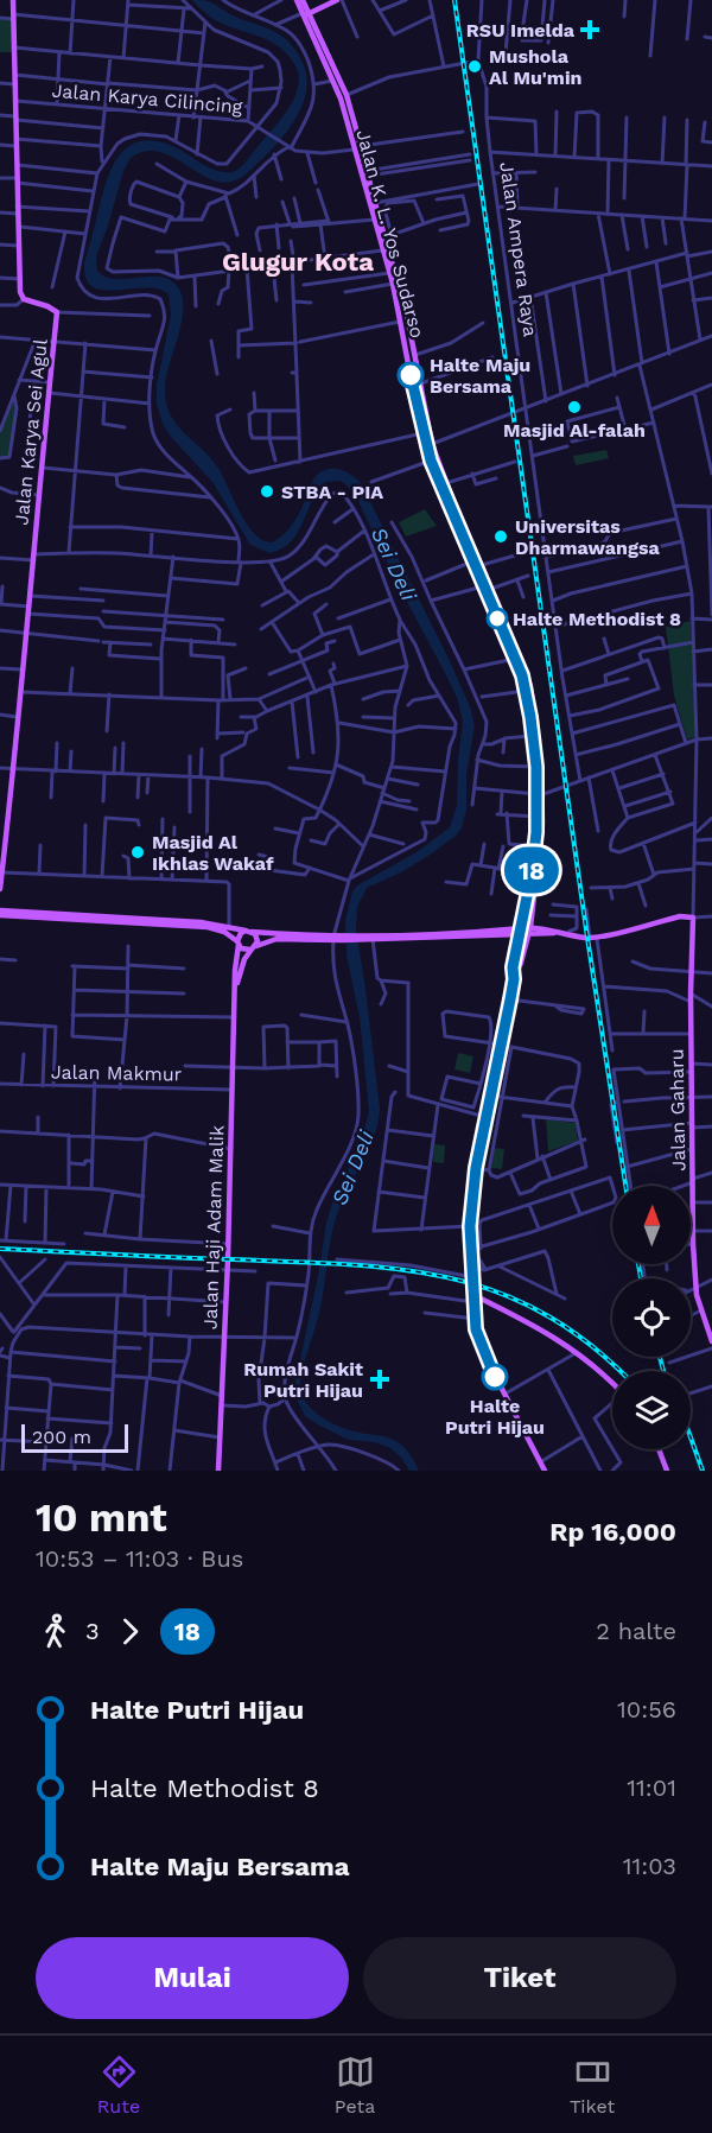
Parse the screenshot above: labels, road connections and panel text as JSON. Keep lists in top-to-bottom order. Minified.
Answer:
{"streets":{"main road":["Jalan K. L. Yos Sudarso","Jalan Karya Sei Agul","Jalan Gaharu","Jalan Haji Adam Malik"],"street":["Jalan Karya Cilincing","Jalan Ampera Raya","Jalan Makmur"]},"crossings":[["Jalan Karya Cilincing","Jalan K. L. Yos Sudarso"],["Jalan Makmur","Jalan Haji Adam Malik"]],"districts":["Glugur Kota"],"water":["Sei Deli"],"places":{"health":["RSU Imelda","Rumah Sakit Putri Hijau"],"other":["Mushola Al Mu'min","Halte Maju Bersama","Masjid Al-falah","STBA - PIA","Universitas Dharmawangsa","Halte Methodist 8","Masjid Al Ikhlas Wakaf","Halte Putri Hijau"]},"lines":["bus line 18"],"scale_bar":"200 m","north":"top","page":{"on_map":"18","scale":"200 m","heading":["10 mnt","10:53 – 11:03 · Bus","Rp 16,000"],"legs":["3","18","2 halte"],"list":[{"name":"Halte Putri Hijau","value":"10:56"},{"name":"Halte Methodist 8","value":"11:01"},{"name":"Halte Maju Bersama","value":"11:03"}],"buttons":["Mulai","Tiket"],"tabs":["Rute","Peta","Tiket"]}}
